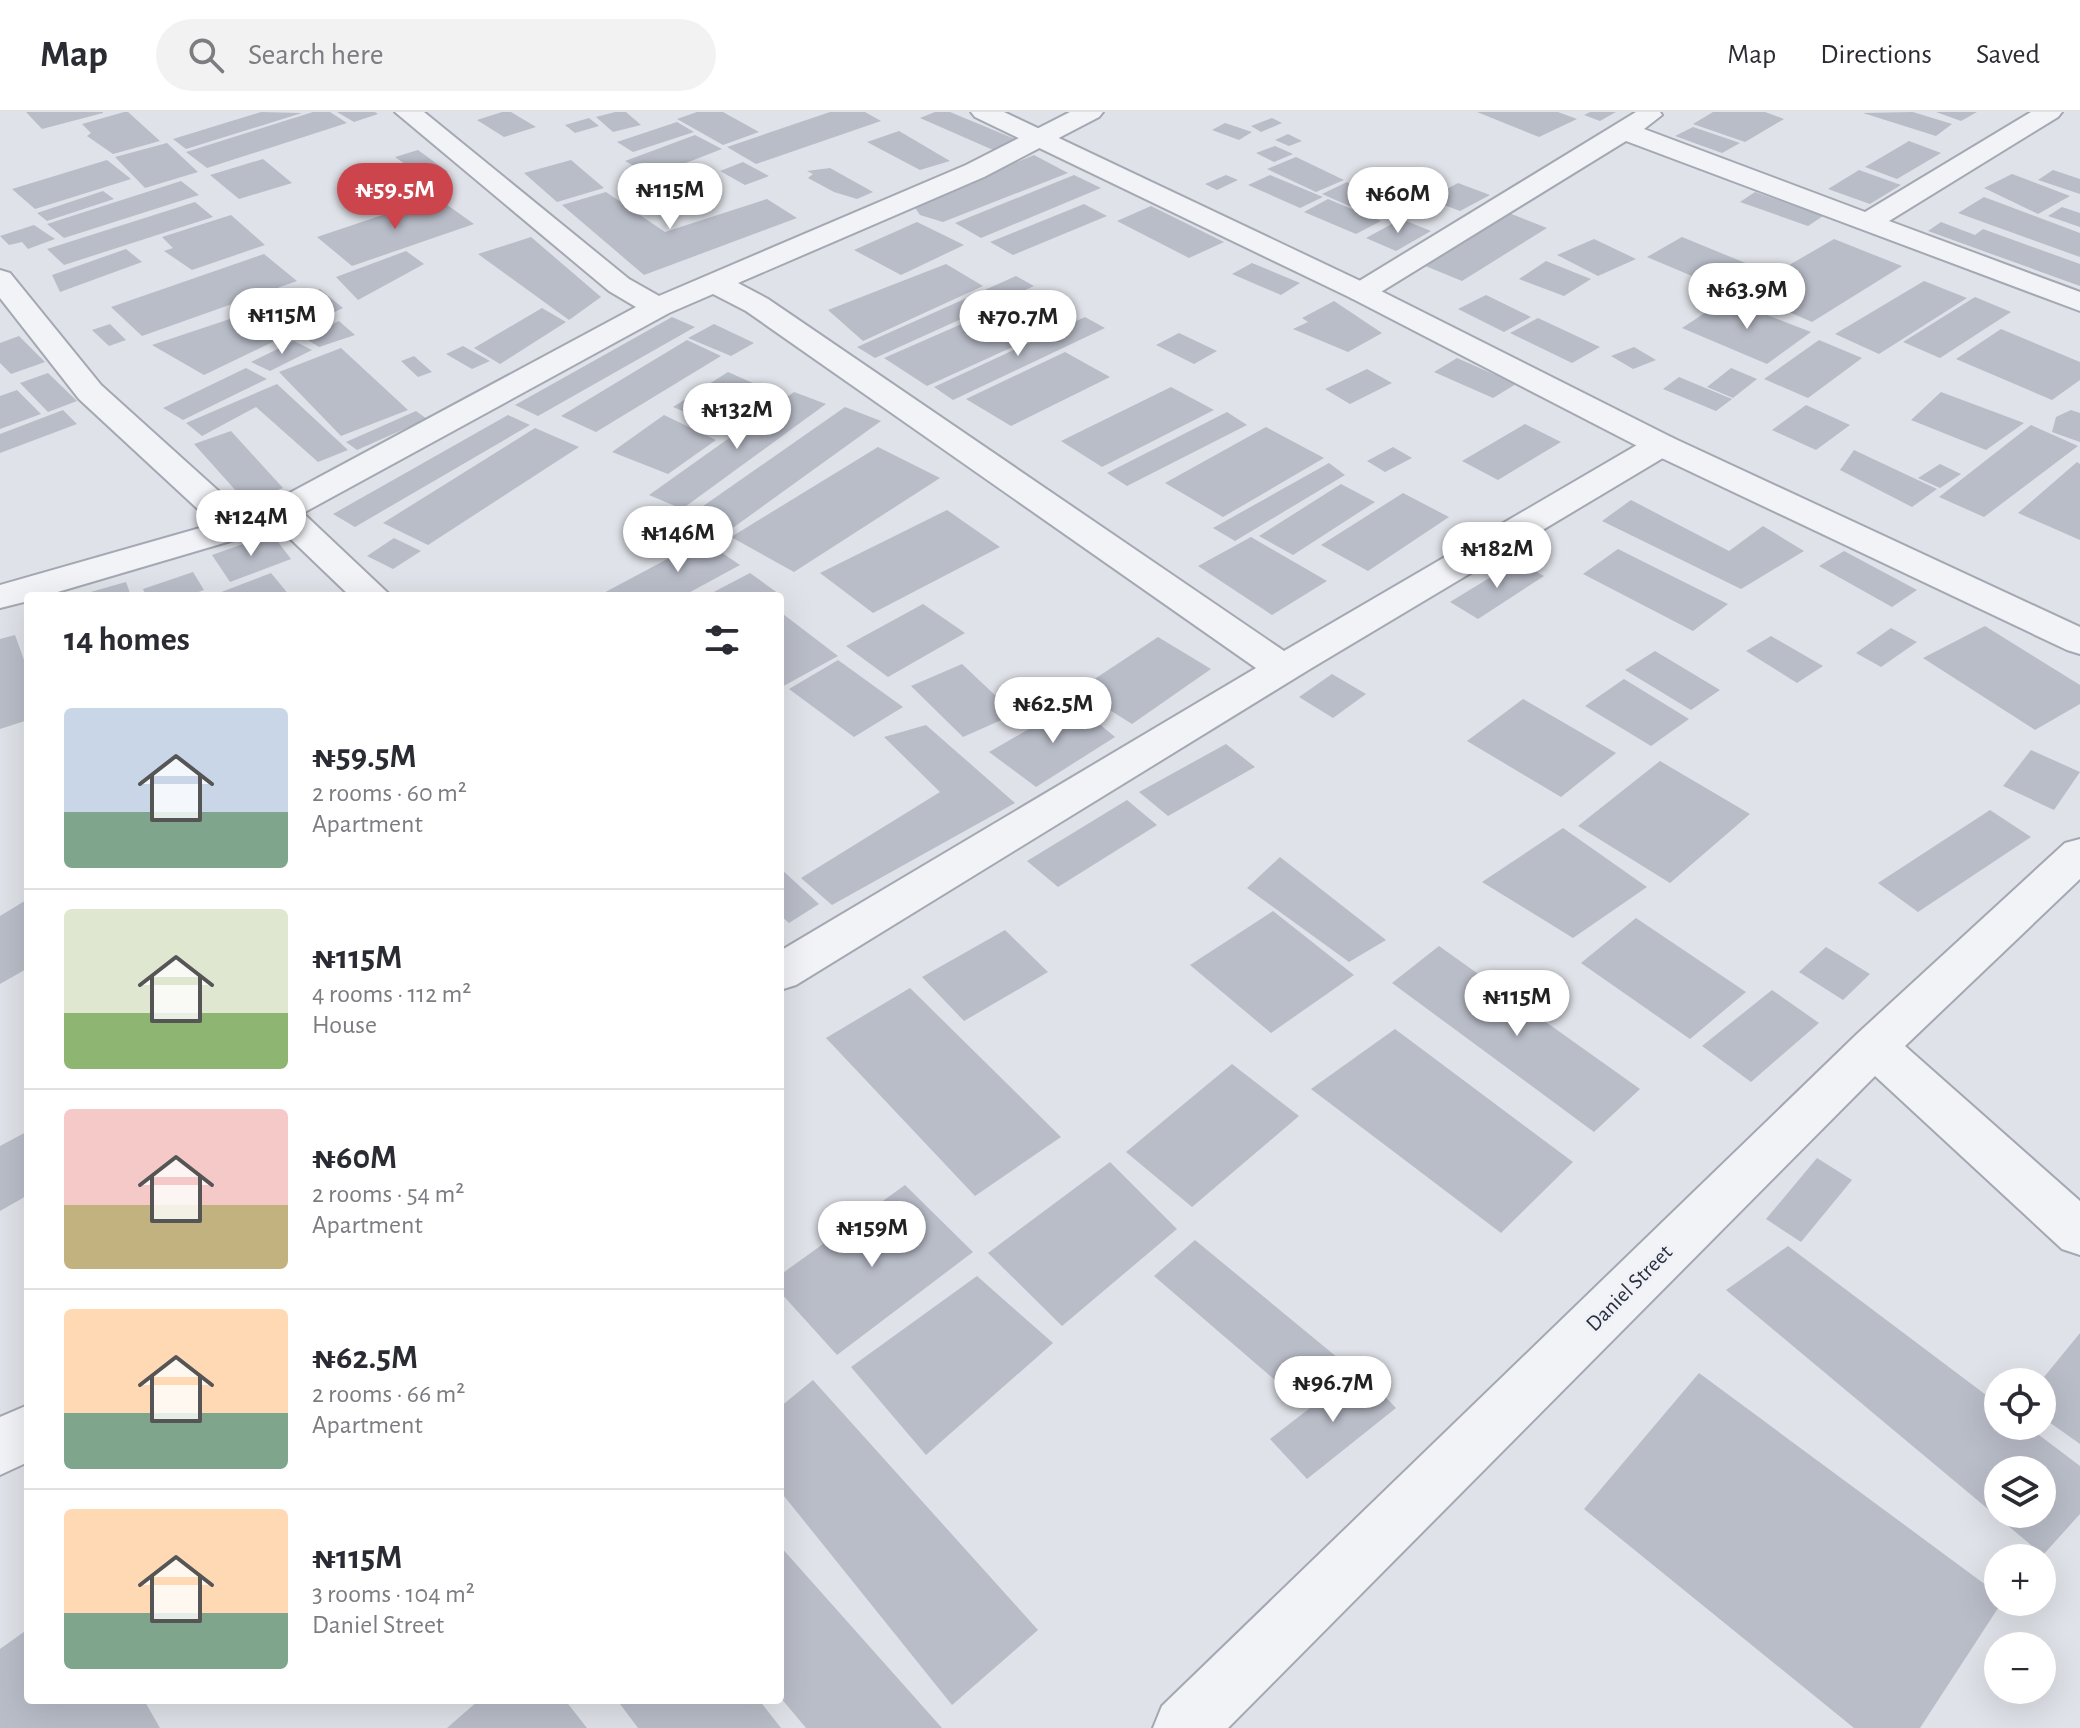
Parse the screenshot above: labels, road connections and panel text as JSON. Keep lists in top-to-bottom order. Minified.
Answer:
{"streets":{"street":["Daniel Street"]},"page":{"header":"Map","search":"Search here","nav":["Map","Directions","Saved"],"price":["₦59.5M","₦115M","₦60M","₦63.9M","₦115M","₦70.7M","₦132M","₦124M","₦146M","₦182M","₦62.5M","₦115M","₦159M","₦96.7M"],"heading":"14 homes","list":[{"name":"₦59.5M","note":"2 rooms · 60 m² · Apartment"},{"name":"₦115M","note":"4 rooms · 112 m² · House"},{"name":"₦60M","note":"2 rooms · 54 m² · Apartment"},{"name":"₦62.5M","note":"2 rooms · 66 m² · Apartment"},{"name":"₦115M","note":"3 rooms · 104 m² · Daniel Street"}],"map_buttons":["+","−"]}}
